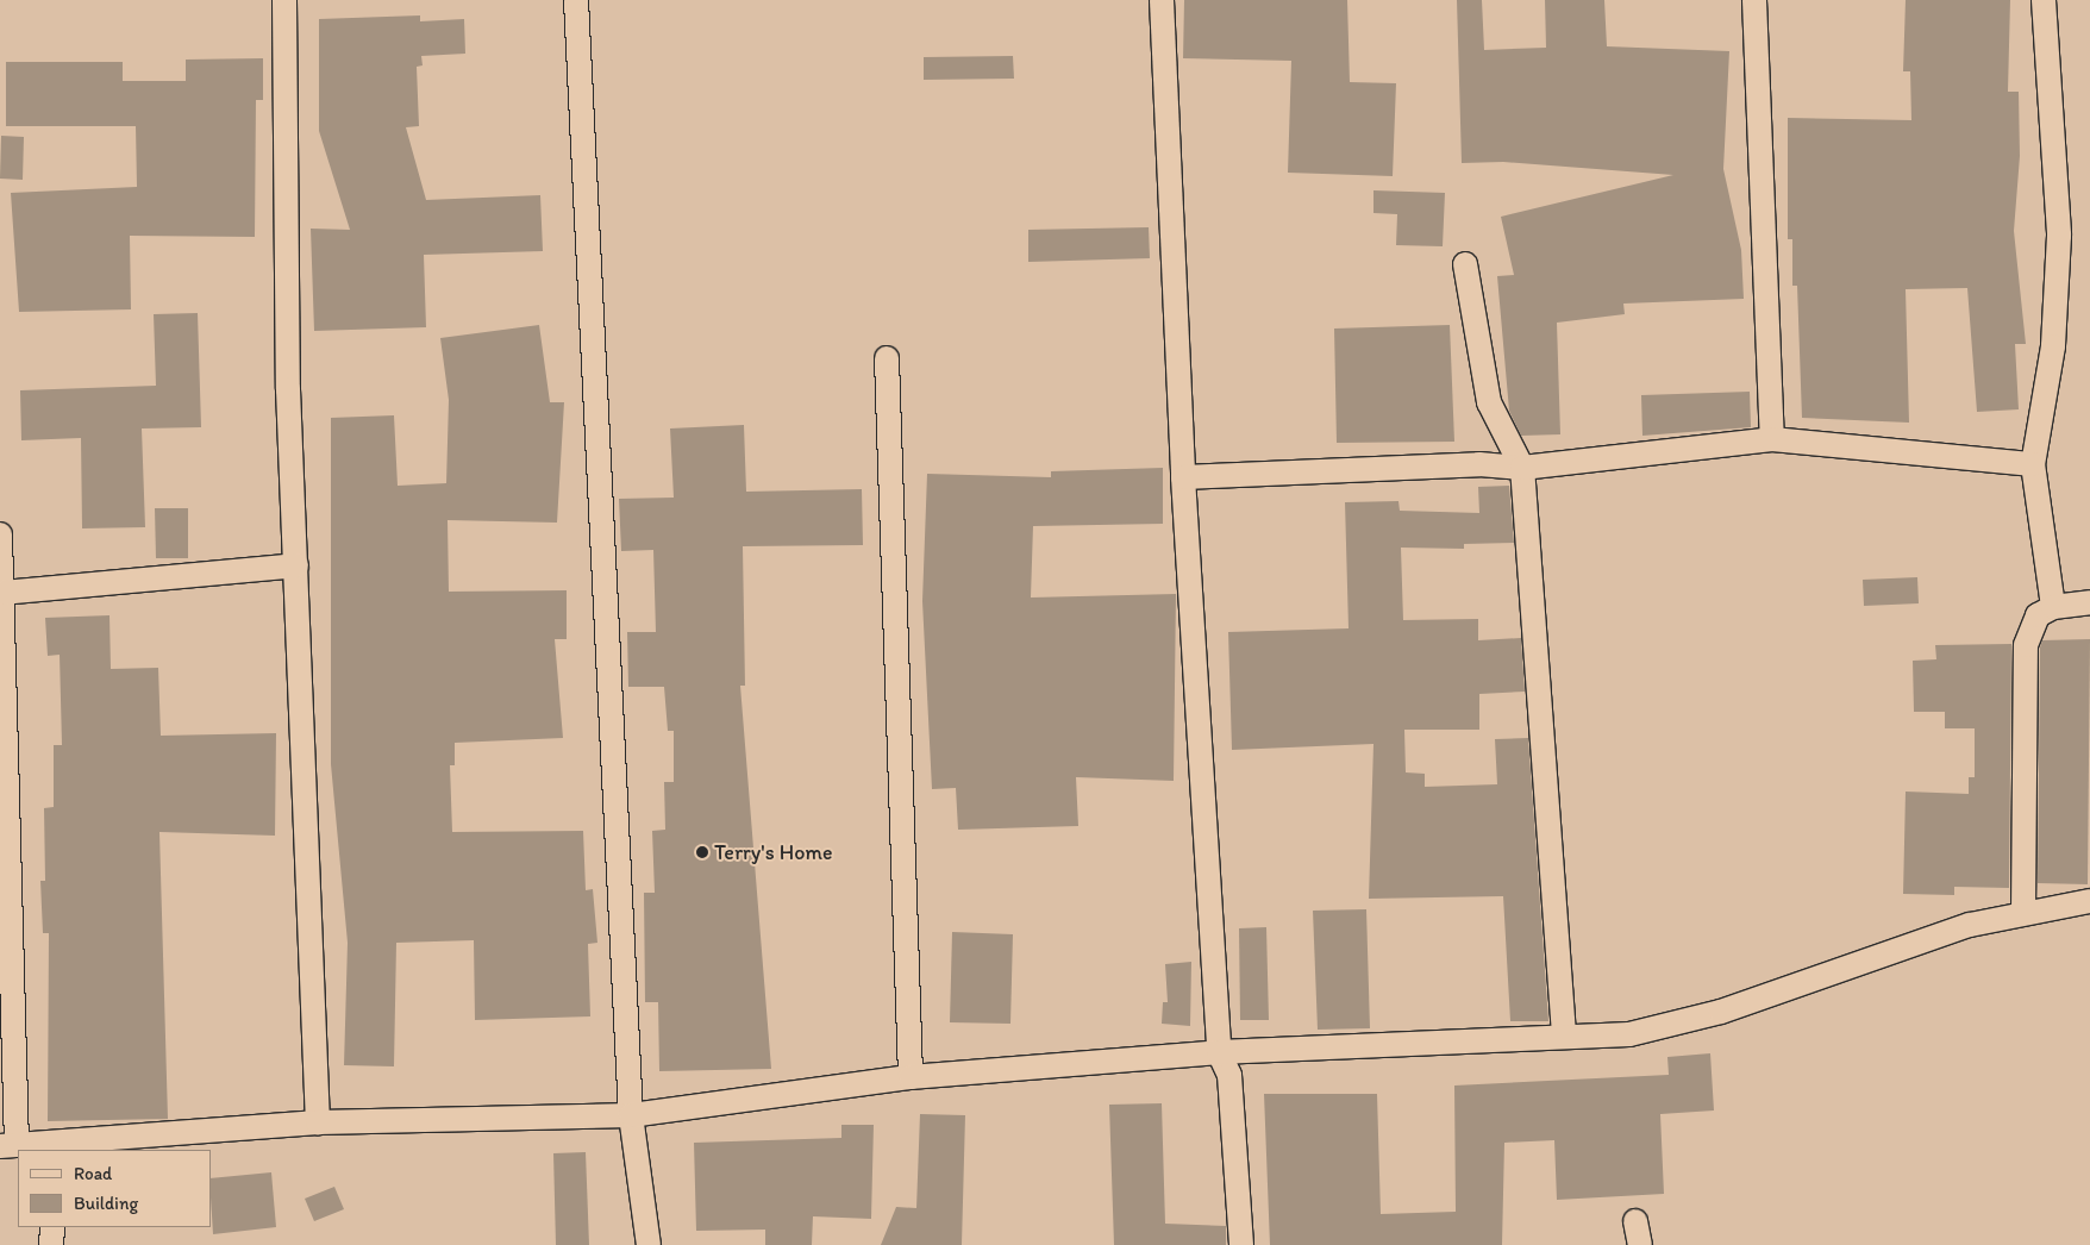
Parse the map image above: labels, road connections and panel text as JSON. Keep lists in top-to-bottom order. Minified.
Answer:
{"places":["Terry's Home"],"legend":["Road","Building"]}
